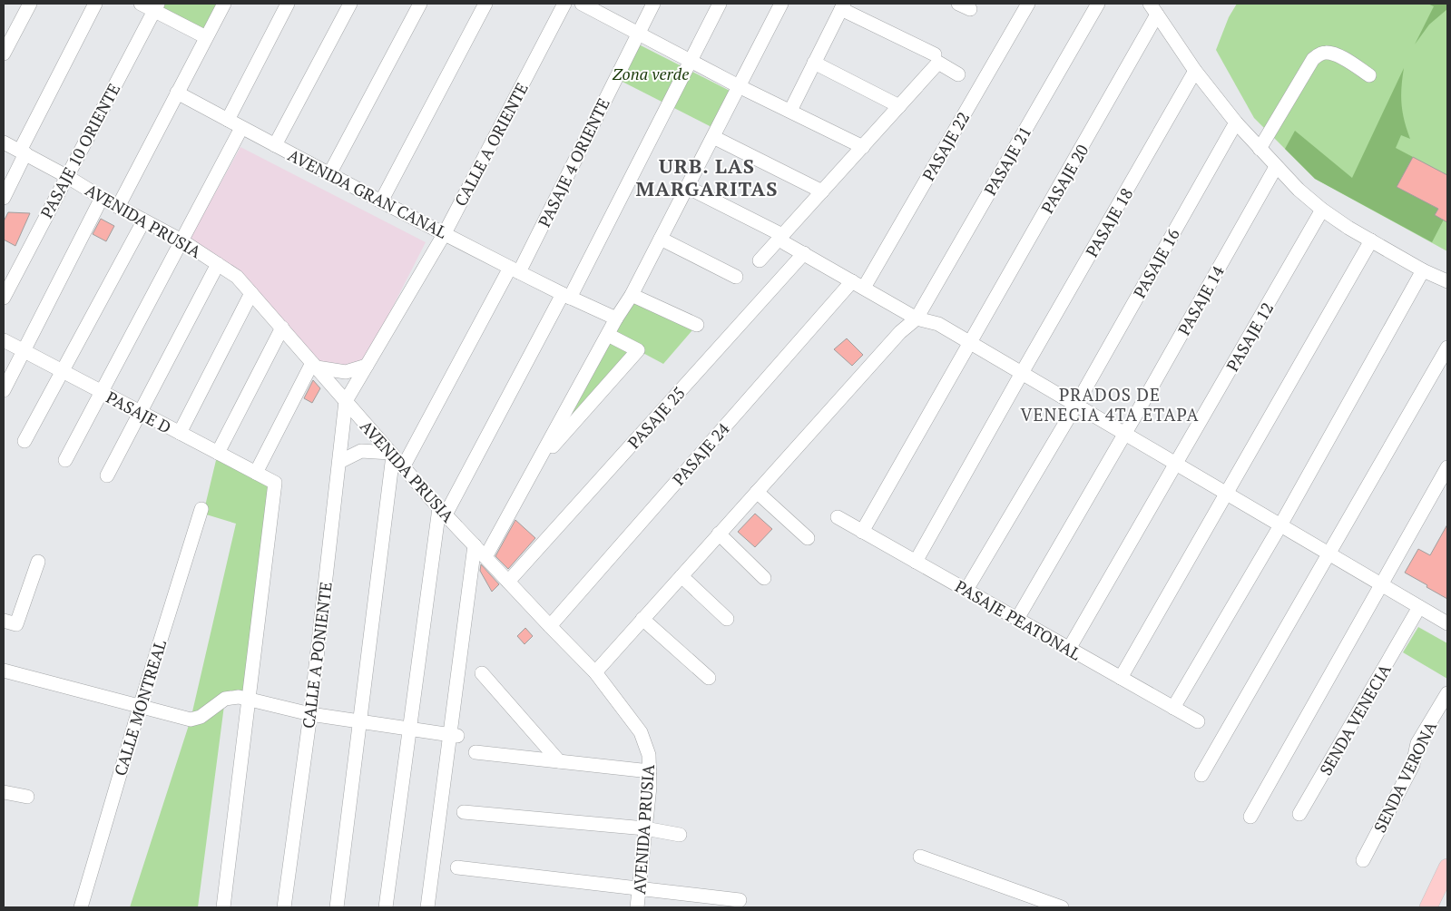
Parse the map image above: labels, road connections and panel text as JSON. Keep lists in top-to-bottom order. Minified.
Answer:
{"streets":{"street":["CALLE A ORIENTE","PASAJE 22","PASAJE 10 ORIENTE","PASAJE 21","PASAJE 4 ORIENTE","PASAJE 20","AVENIDA GRAN CANAL","AVENIDA PRUSIA","PASAJE 18","PASAJE 16","PASAJE 14","PASAJE 12","PASAJE D","PASAJE 25","PASAJE 24","PASAJE PEATONAL","CALLE A PONIENTE","CALLE MONTREAL","SENDA VENECIA","SENDA VERONA"]},"crossings":[["CALLE A ORIENTE","AVENIDA GRAN CANAL"],["CALLE A ORIENTE","AVENIDA PRUSIA"],["CALLE A ORIENTE","CALLE A PONIENTE"],["PASAJE 22","PASAJE 24"],["PASAJE 10 ORIENTE","AVENIDA PRUSIA"],["PASAJE 21","AVENIDA PRUSIA"],["PASAJE 4 ORIENTE","AVENIDA GRAN CANAL"],["PASAJE 4 ORIENTE","AVENIDA PRUSIA"],["PASAJE 20","PASAJE PEATONAL"],["AVENIDA PRUSIA","PASAJE 25"],["AVENIDA PRUSIA","PASAJE 24"],["AVENIDA PRUSIA","CALLE A PONIENTE"],["PASAJE 18","PASAJE PEATONAL"],["PASAJE 16","PASAJE PEATONAL"],["PASAJE 14","PASAJE PEATONAL"],["PASAJE 12","PASAJE PEATONAL"]],"districts":["URB. LAS MARGARITAS","PRADOS DE VENECIA 4TA ETAPA"],"parks":["Zona verde"]}
